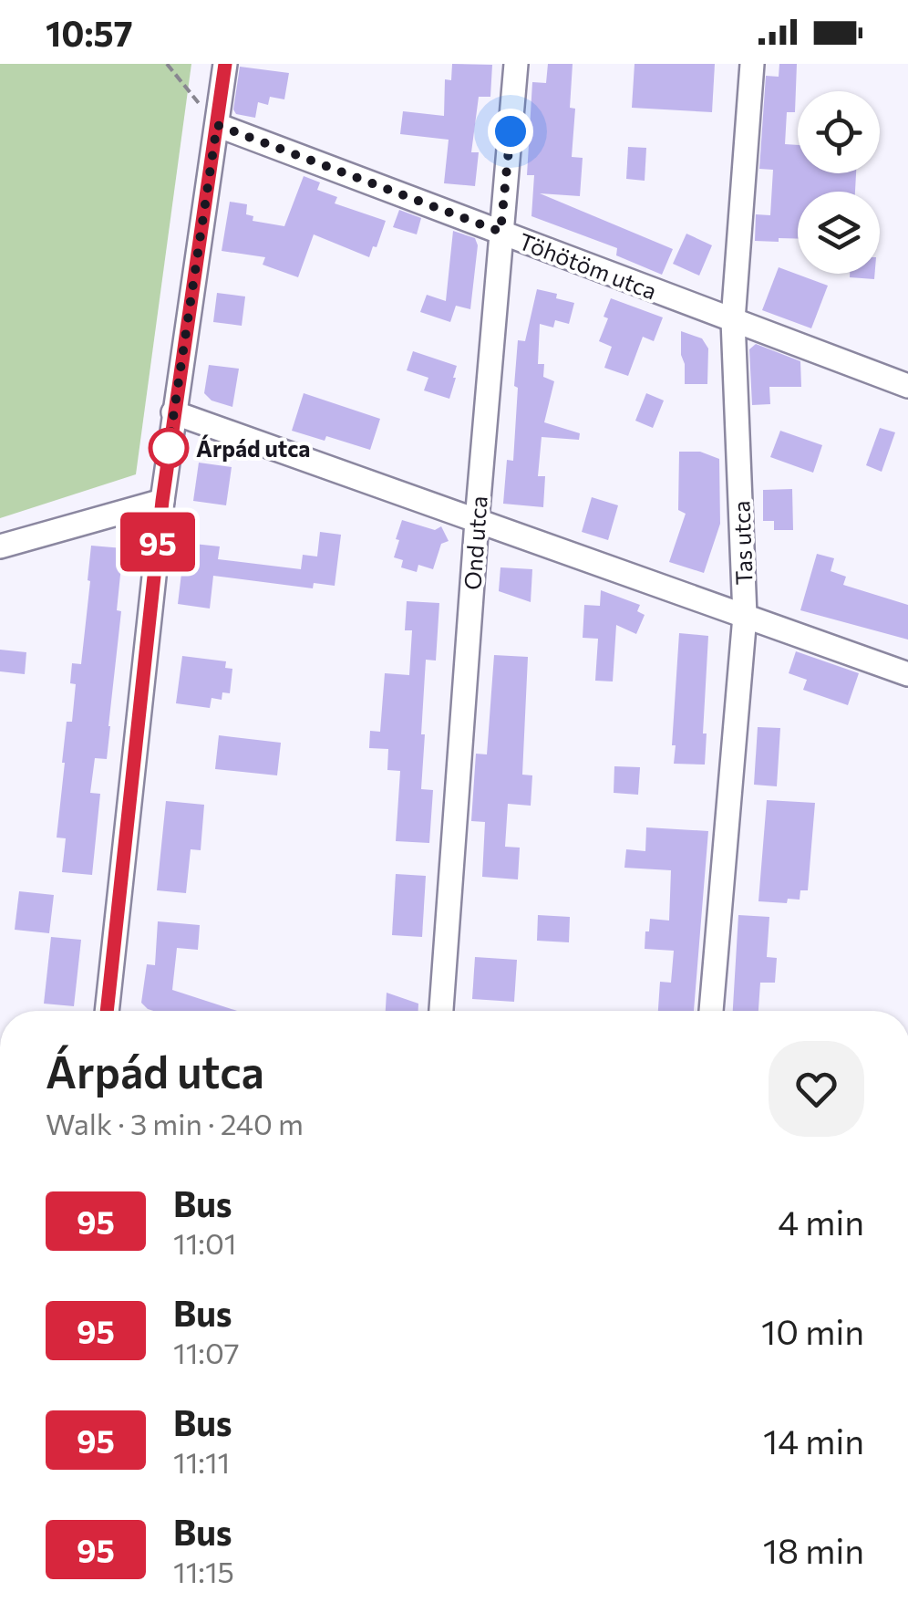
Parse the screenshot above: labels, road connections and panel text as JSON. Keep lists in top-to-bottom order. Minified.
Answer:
{"streets":{"street":["Töhötöm utca","Ond utca","Tas utca"]},"crossings":[["Töhötöm utca","Ond utca"],["Töhötöm utca","Tas utca"]],"places":["Árpád utca"],"lines":["bus line 95"],"page":{"status":"10:57","on_map":"95","heading":["Árpád utca","Walk · 3 min · 240 m"],"list":[{"mark":"95","name":"Bus","note":"11:01","value":"4 min"},{"mark":"95","name":"Bus","note":"11:07","value":"10 min"},{"mark":"95","name":"Bus","note":"11:11","value":"14 min"},{"mark":"95","name":"Bus","note":"11:15","value":"18 min"}]}}
